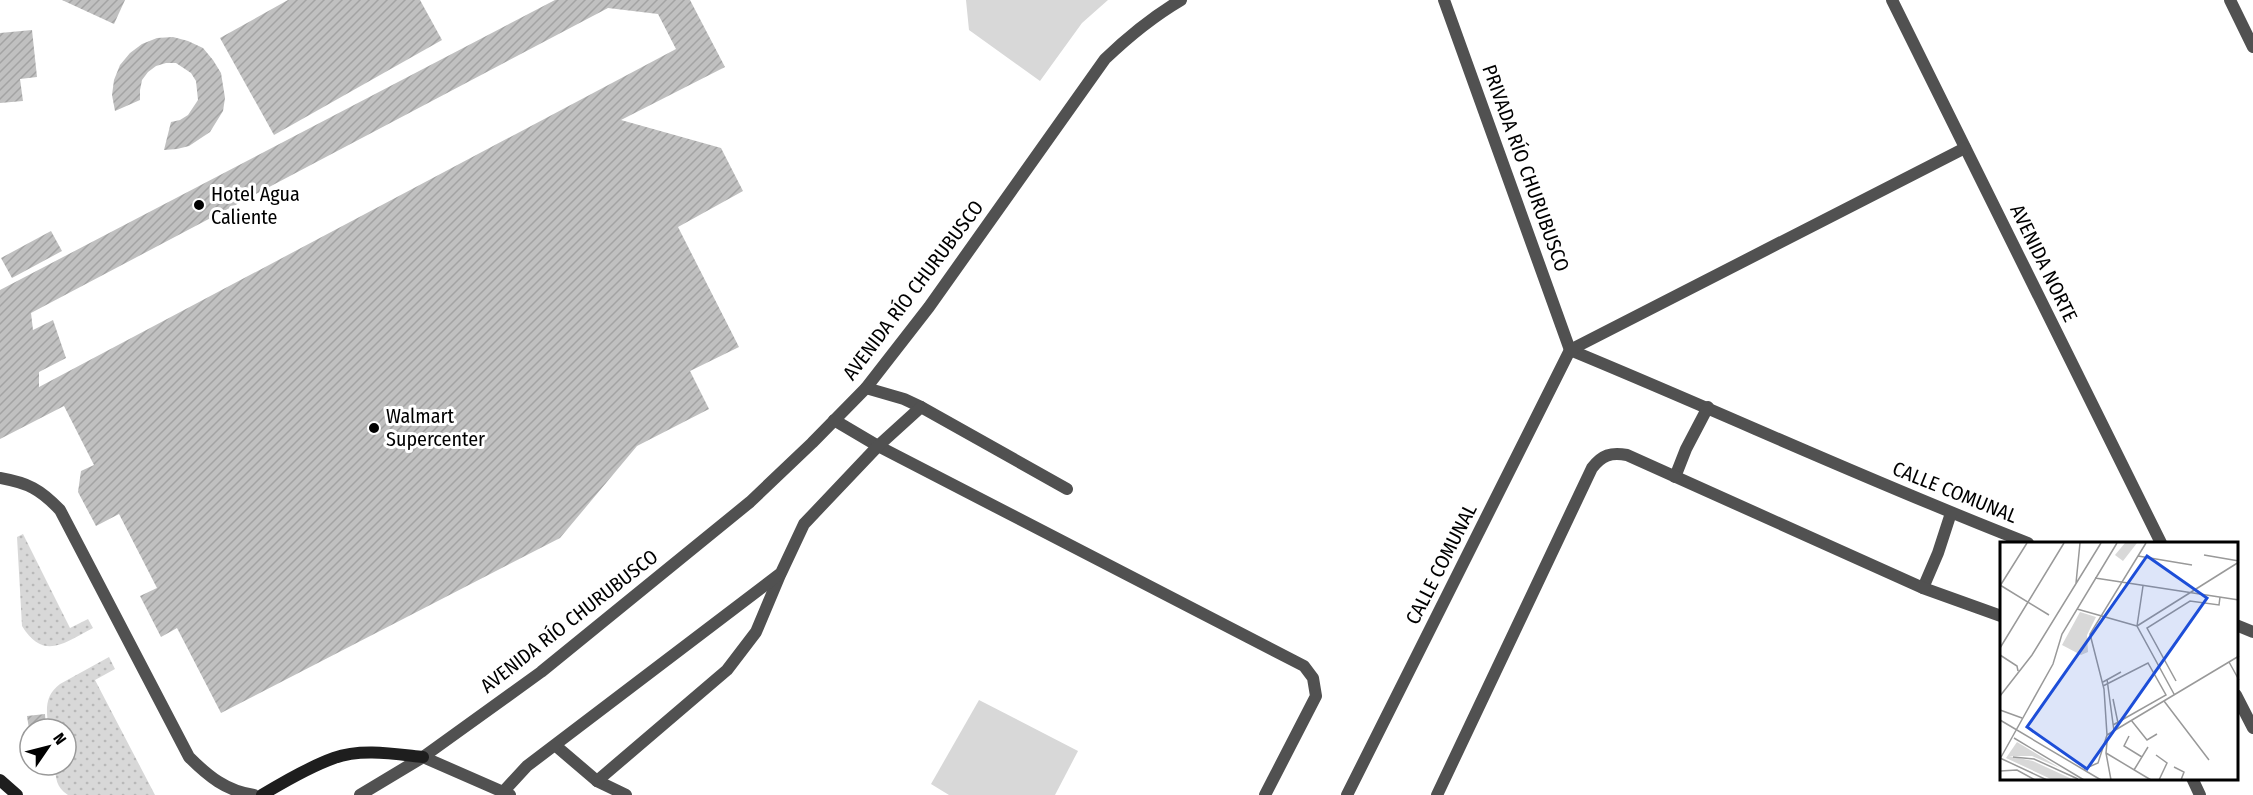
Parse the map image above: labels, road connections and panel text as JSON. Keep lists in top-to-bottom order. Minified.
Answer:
{"streets":{"street":["PRIVADA RÍO CHURUBUSCO","AVENIDA NORTE","AVENIDA RÍO CHURUBUSCO","CALLE COMUNAL"]},"crossings":[["PRIVADA RÍO CHURUBUSCO","CALLE COMUNAL"]],"places":["Hotel Agua Caliente","Walmart Supercenter"],"north":"top right"}
